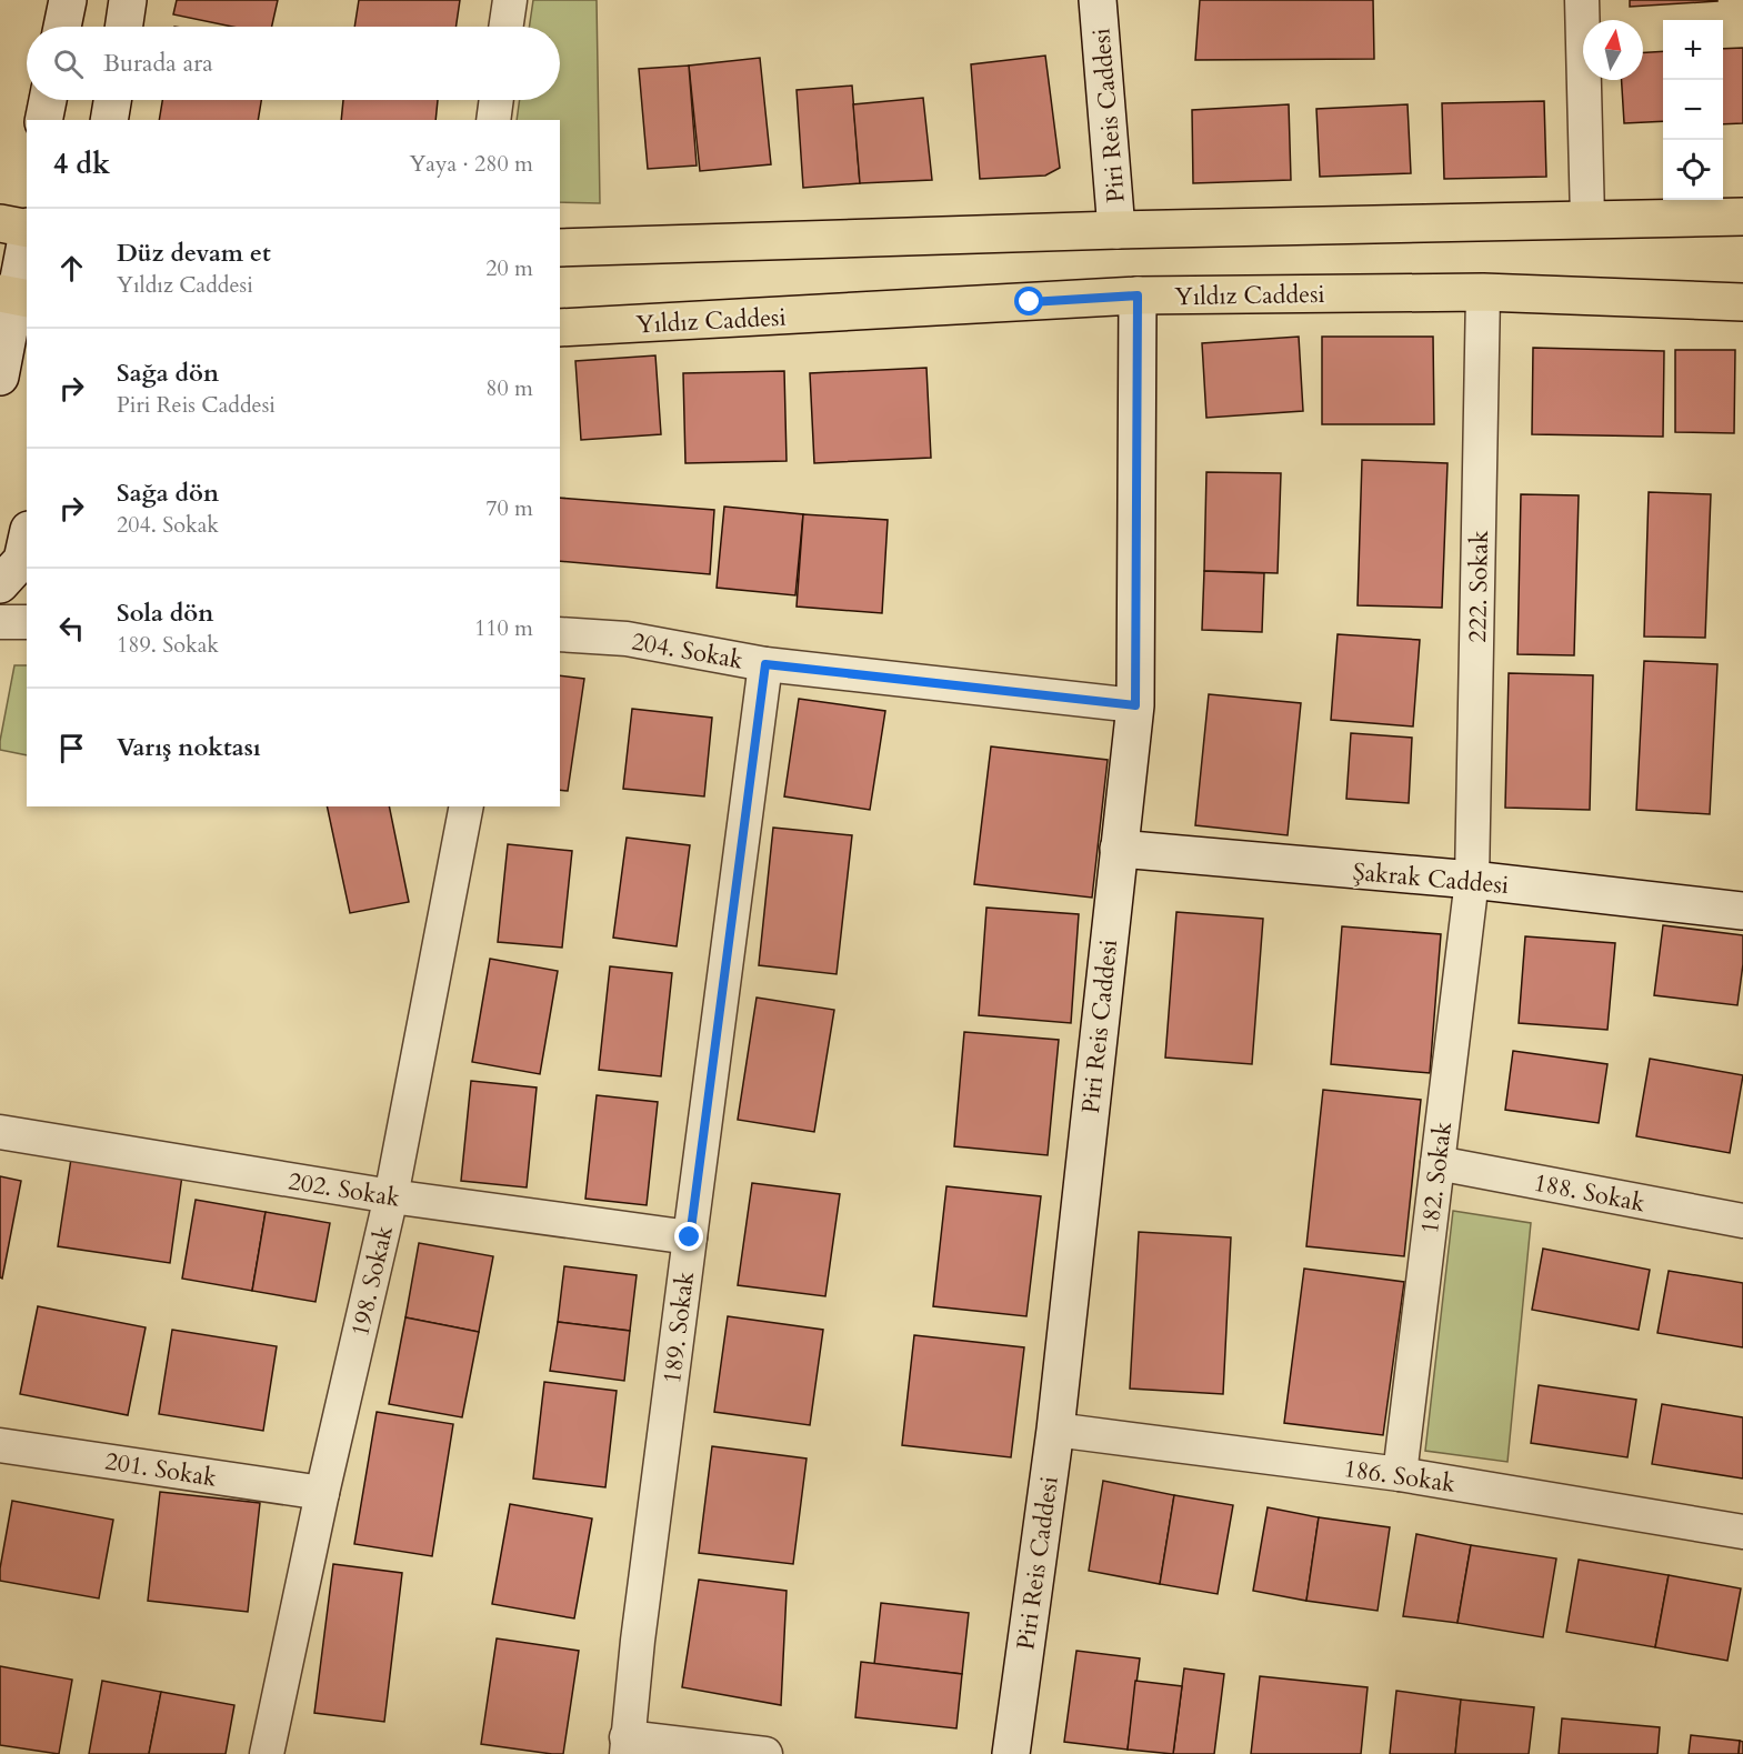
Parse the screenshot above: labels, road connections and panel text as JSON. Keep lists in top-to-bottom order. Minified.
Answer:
{"streets":{"main road":["Yıldız Caddesi"],"street":["Piri Reis Caddesi","222. Sokak","204. Sokak","Şakrak Caddesi","182. Sokak","202. Sokak","188. Sokak","198. Sokak","189. Sokak","201. Sokak","186. Sokak"]},"crossings":[["Piri Reis Caddesi","Yıldız Caddesi"],["Piri Reis Caddesi","204. Sokak"],["Piri Reis Caddesi","Şakrak Caddesi"],["Piri Reis Caddesi","186. Sokak"],["Yıldız Caddesi","222. Sokak"],["222. Sokak","Şakrak Caddesi"],["222. Sokak","182. Sokak"],["204. Sokak","189. Sokak"],["Şakrak Caddesi","182. Sokak"],["182. Sokak","188. Sokak"],["182. Sokak","186. Sokak"],["202. Sokak","198. Sokak"],["202. Sokak","189. Sokak"],["198. Sokak","201. Sokak"]],"north":"top","page":{"map_buttons":["+","−"],"search":"Burada ara","heading":["4 dk","Yaya · 280 m"],"list":[["Düz devam et","Yıldız Caddesi","20 m"],["Sağa dön","Piri Reis Caddesi","80 m"],["Sağa dön","204. Sokak","70 m"],["Sola dön","189. Sokak","110 m"],"Varış noktası"]}}
